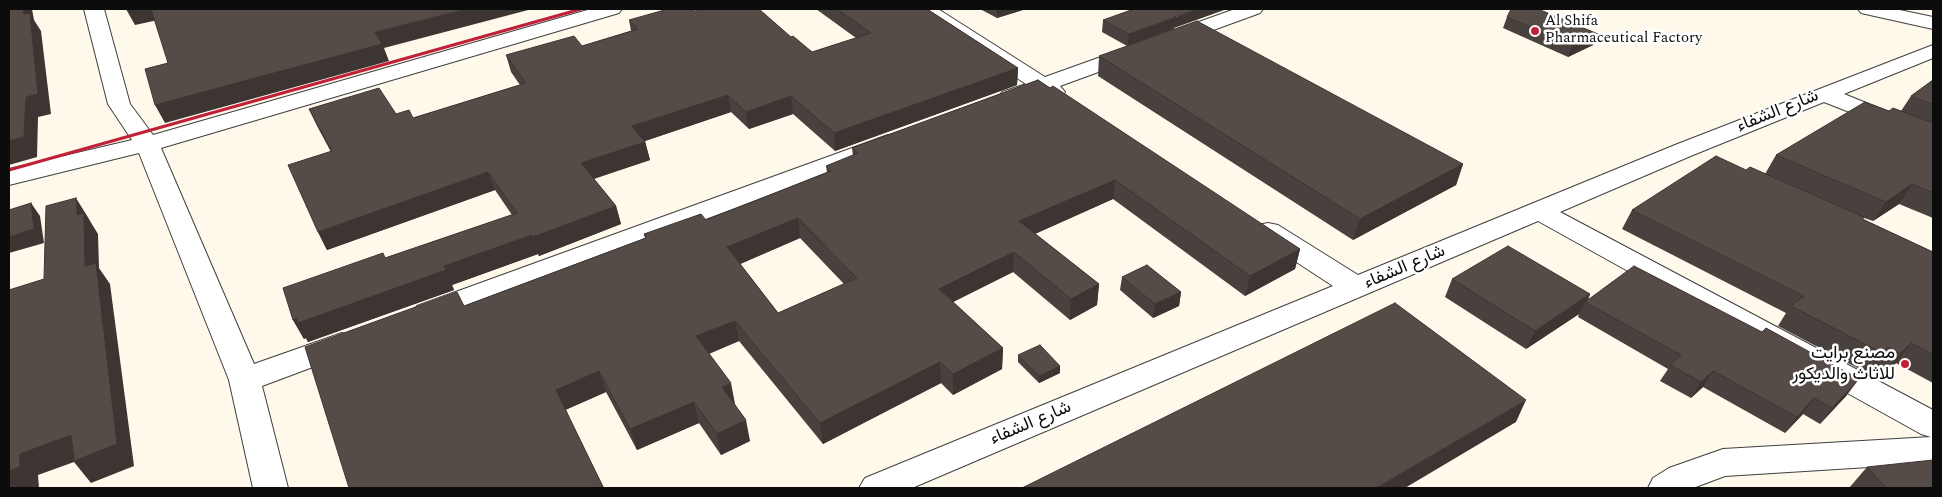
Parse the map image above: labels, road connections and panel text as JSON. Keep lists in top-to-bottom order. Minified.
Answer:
{"streets":{"street":["شارع الشفاء"]},"places":["Al Shifa Pharmaceutical Factory","مصنع برايت للاثاث والديكور"]}
